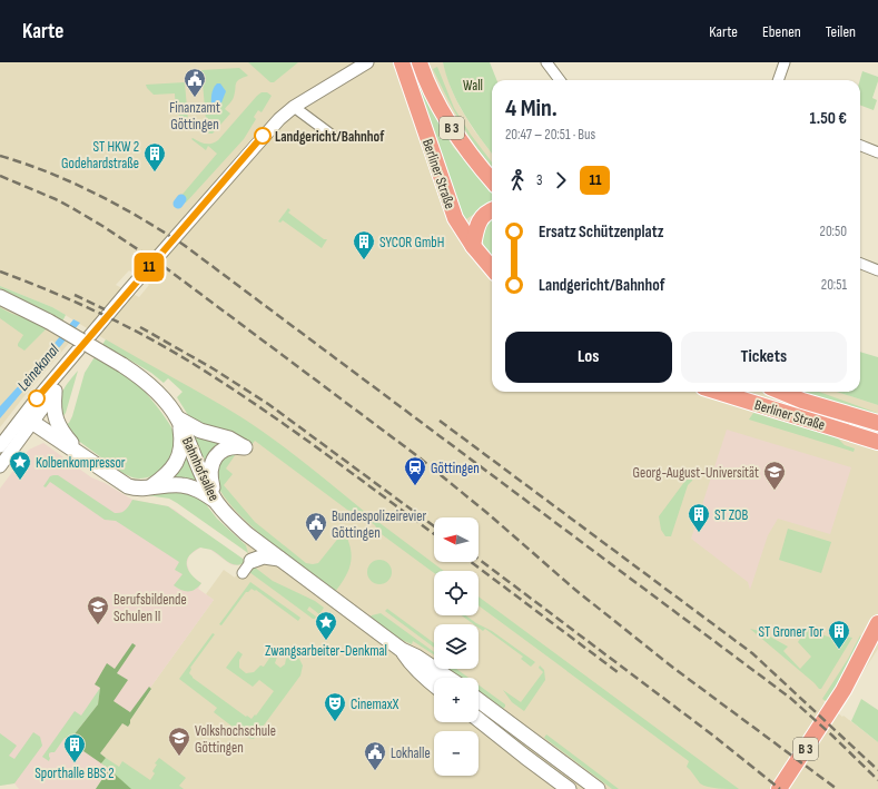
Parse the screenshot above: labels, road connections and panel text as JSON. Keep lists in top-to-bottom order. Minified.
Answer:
{"streets":{"main road":["B 3","Berliner Straße","Bahnhofsallee"]},"water":["Leinekanal"],"parks":["Wall"],"places":{"public building":["Finanzamt Göttingen","Bundespolizeirevier Göttingen","Lokhalle"],"other":["Landgericht/Bahnhof"],"building":["ST HKW 2 Godehardstraße","SYCOR GmbH","ST ZOB","ST Groner Tor","Sporthalle BBS 2"],"place":["Kolbenkompressor","Zwangsarbeiter-Denkmal"],"station":["Göttingen"],"school or university":["Georg-August-Universität","Berufsbildende Schulen II","Volkshochschule Göttingen"],"theatre":["CinemaxX"]},"lines":["bus line 11"],"north":"left","page":{"header":"Karte","nav":["Karte","Ebenen","Teilen"],"on_map":"11","heading":["4 Min.","20:47 – 20:51 · Bus","1.50 €"],"legs":["3","11"],"list":[{"name":"Ersatz Schützenplatz","value":"20:50"},{"name":"Landgericht/Bahnhof","value":"20:51"}],"buttons":["Los","Tickets"],"map_buttons":["+","−"]}}
